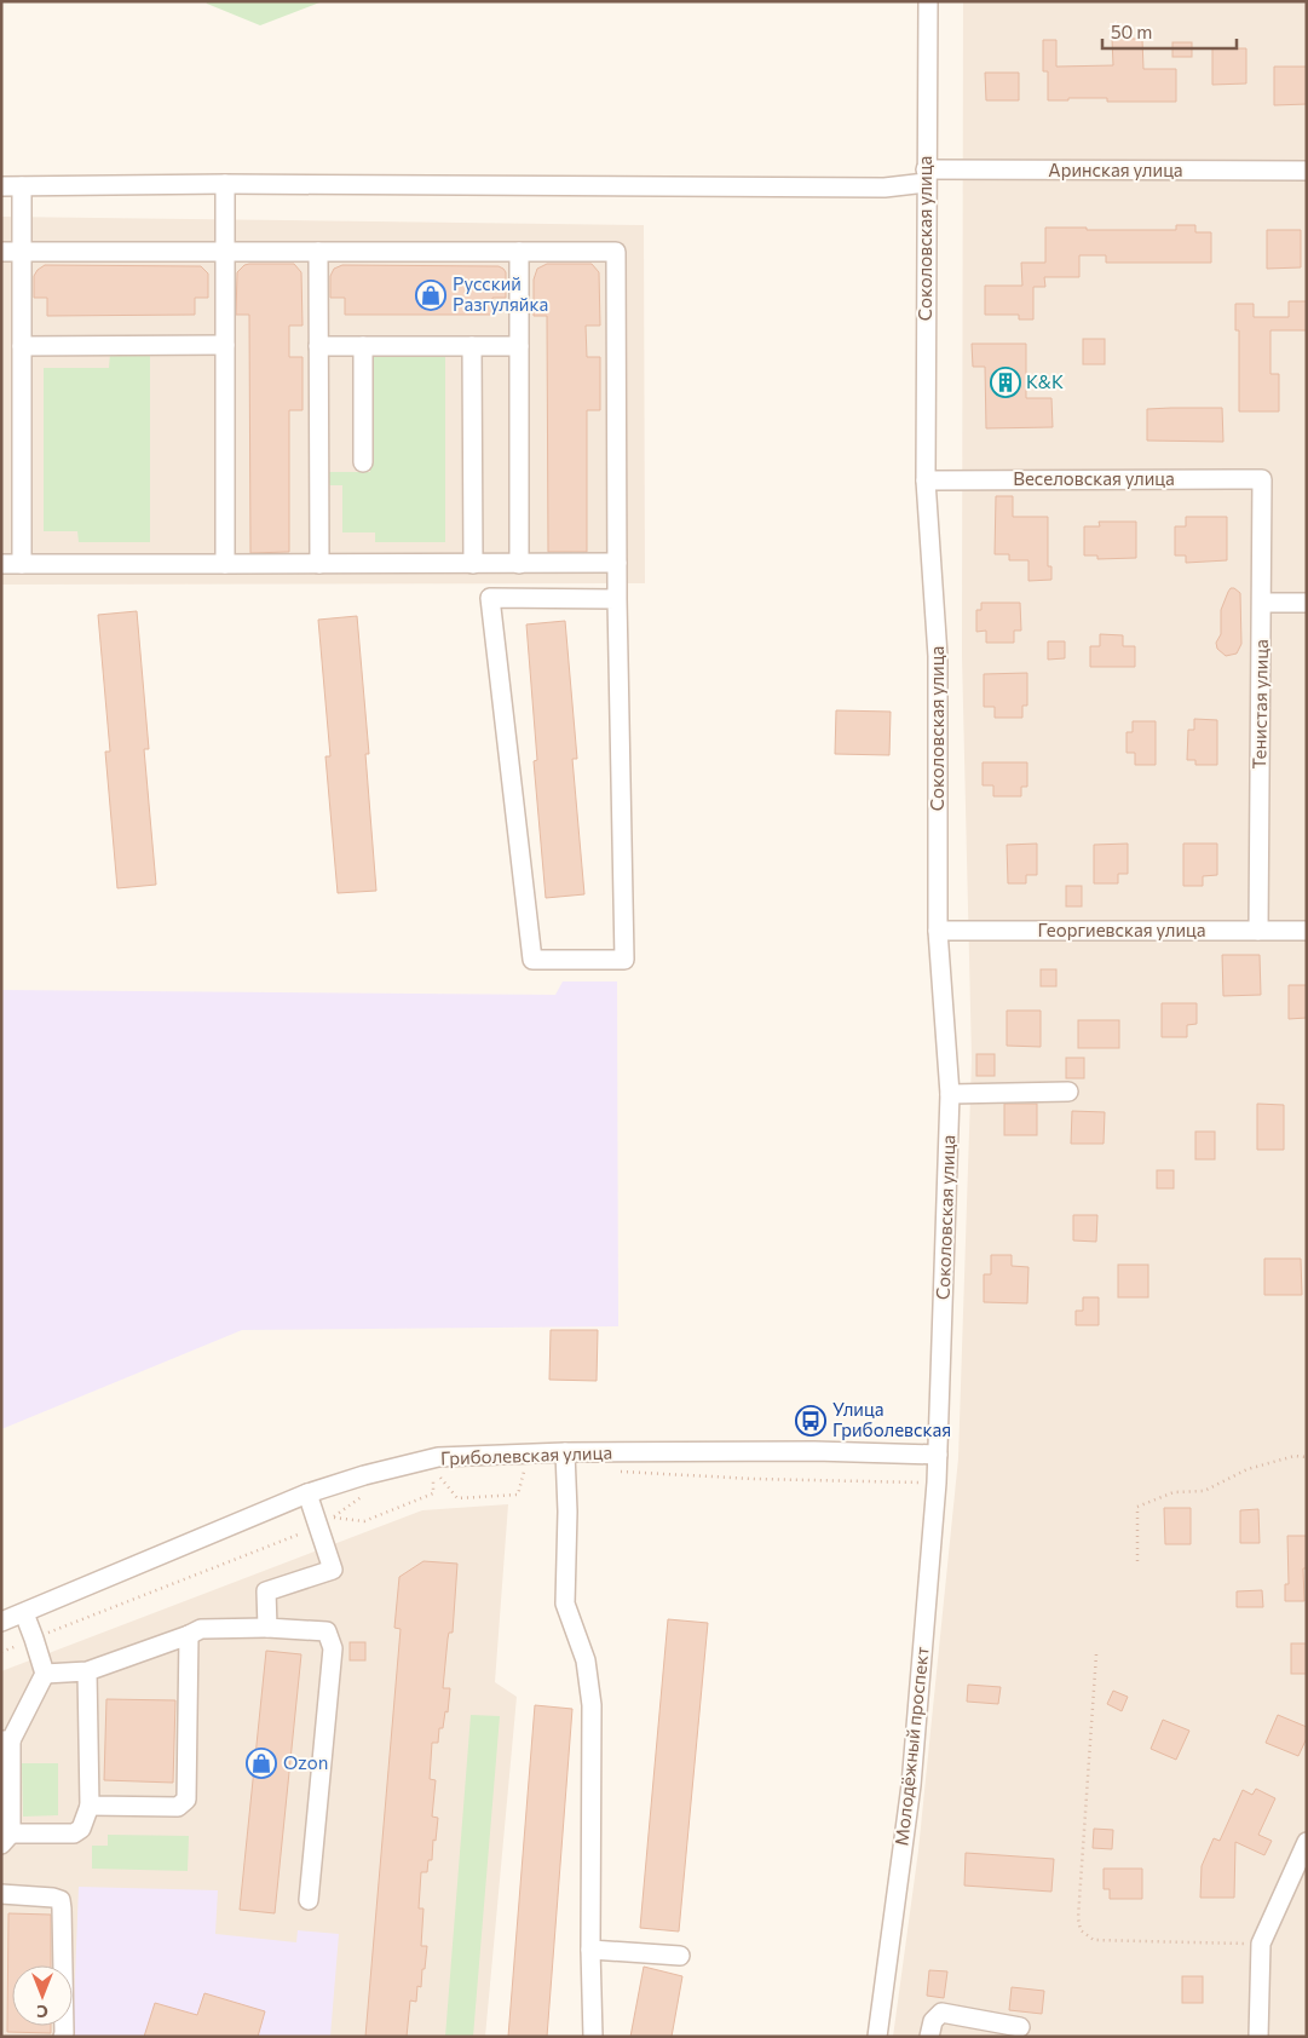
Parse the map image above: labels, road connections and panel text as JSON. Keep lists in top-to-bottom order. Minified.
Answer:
{"streets":{"street":["Аринская улица","Соколовская улица","Веселовская улица","Тенистая улица","Георгиевская улица","Гриболевская улица","Молодёжный проспект"]},"crossings":[["Аринская улица","Соколовская улица"],["Соколовская улица","Веселовская улица"],["Соколовская улица","Георгиевская улица"],["Соколовская улица","Гриболевская улица"],["Соколовская улица","Молодёжный проспект"],["Веселовская улица","Тенистая улица"],["Тенистая улица","Георгиевская улица"],["Гриболевская улица","Молодёжный проспект"]],"places":{"shop":["Русский Разгуляйка","Ozon"],"building":["K&K"],"bus stop":["Улица Гриболевская"]},"scale_bar":"50 m","north":"bottom"}
